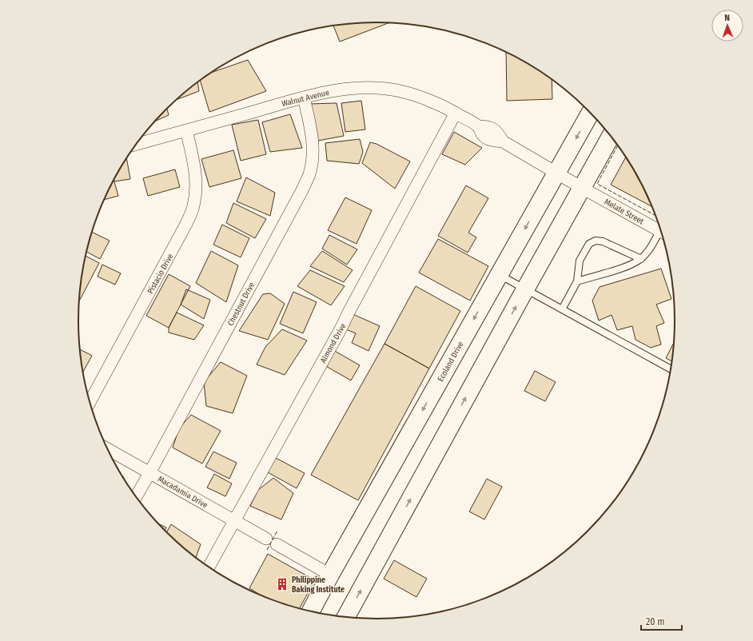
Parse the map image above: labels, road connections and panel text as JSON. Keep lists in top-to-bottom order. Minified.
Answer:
{"streets":{"main road":["Ecoland Drive"],"street":["Walnut Avenue","Melate Street","Pistacio Drive","Chestnut Drive","Almond Drive","Macadamia Drive"]},"crossings":[["Walnut Avenue","Melate Street"],["Walnut Avenue","Pistacio Drive"],["Walnut Avenue","Chestnut Drive"],["Walnut Avenue","Almond Drive"],["Walnut Avenue","Ecoland Drive"],["Melate Street","Ecoland Drive"],["Chestnut Drive","Macadamia Drive"],["Almond Drive","Macadamia Drive"]],"places":{"building":["Philippine Baking Institute"]},"scale_bar":"20 m","north":"top"}
